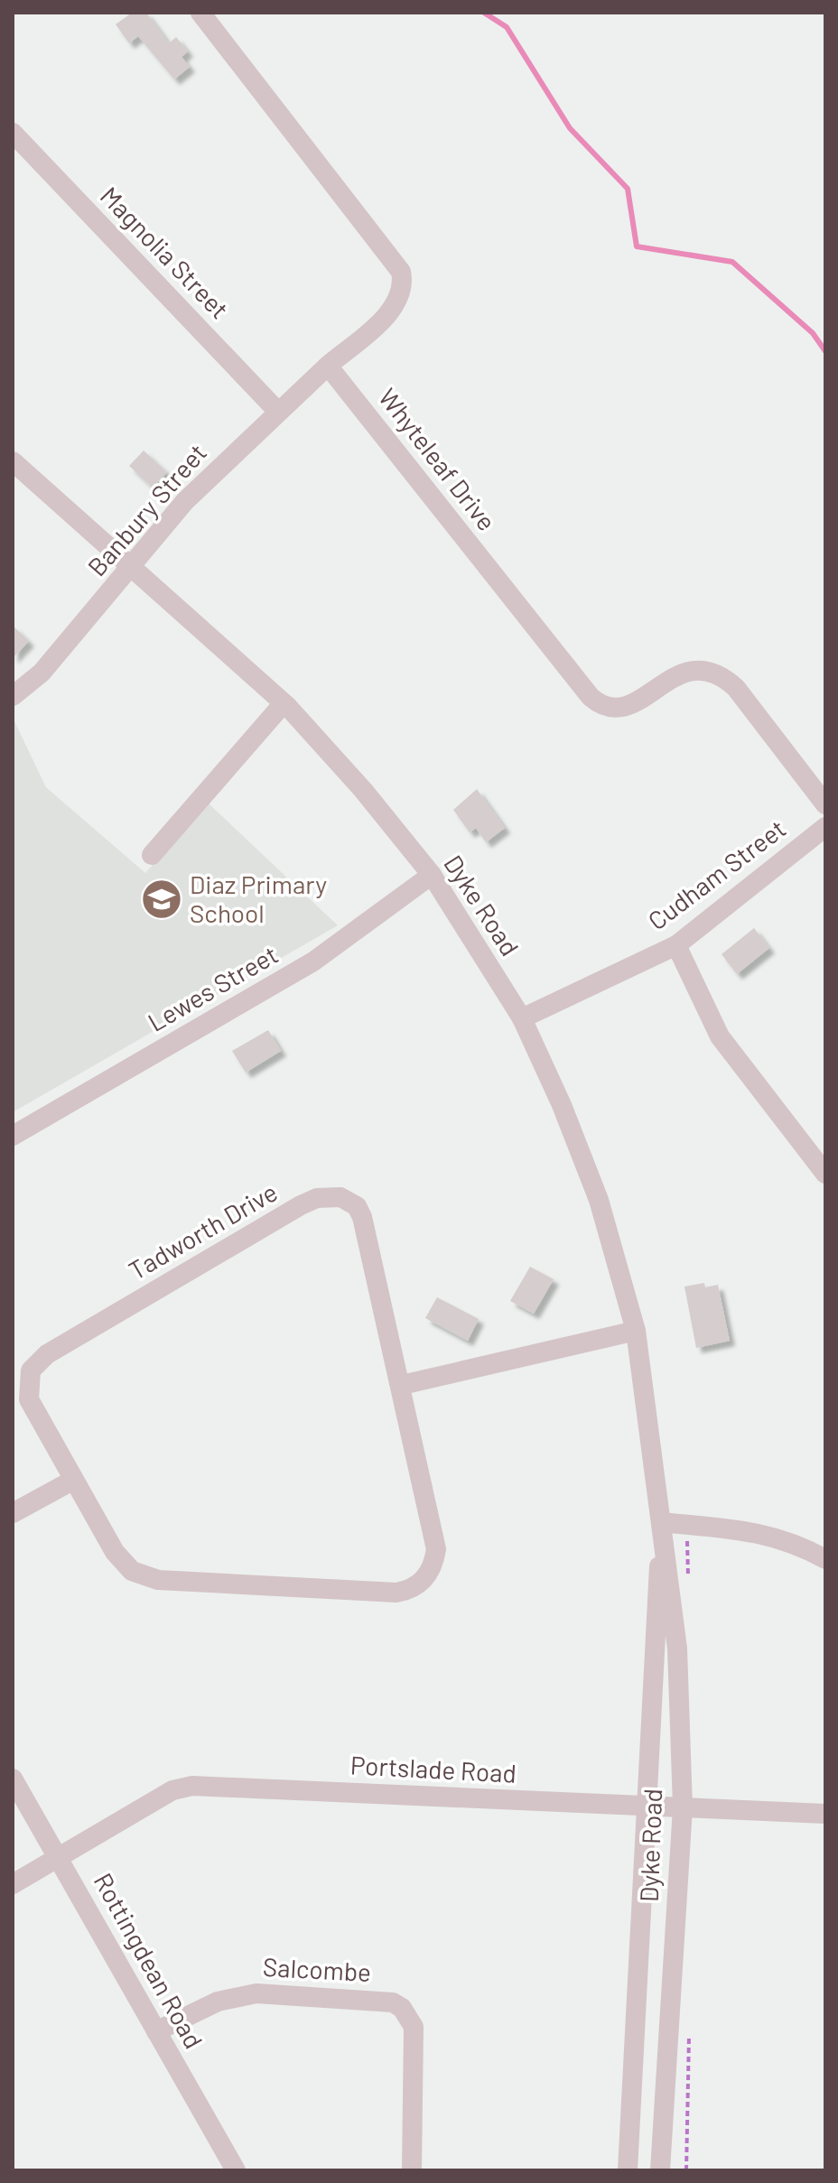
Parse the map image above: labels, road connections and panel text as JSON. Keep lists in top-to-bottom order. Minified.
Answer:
{"streets":{"street":["Magnolia Street","Whyteleaf Drive","Banbury Street","Cudham Street","Dyke Road","Lewes Street","Tadworth Drive","Portslade Road","Rottingdean Road","Salcombe"]},"crossings":[["Magnolia Street","Banbury Street"],["Whyteleaf Drive","Banbury Street"],["Banbury Street","Dyke Road"],["Cudham Street","Dyke Road"],["Dyke Road","Lewes Street"],["Dyke Road","Portslade Road"],["Portslade Road","Rottingdean Road"],["Rottingdean Road","Salcombe"]],"places":{"school or university":["Diaz Primary School"]}}
